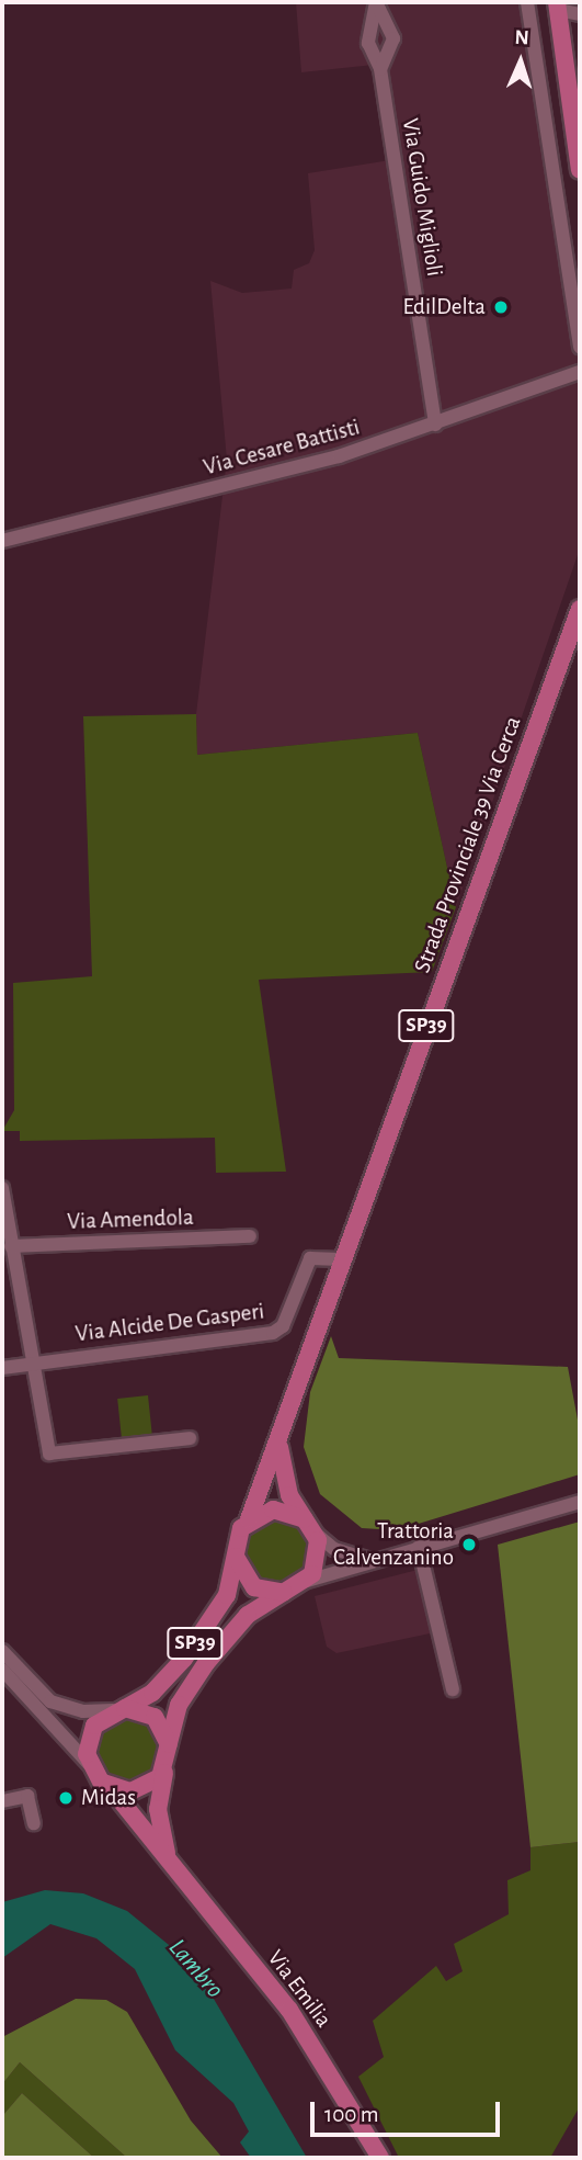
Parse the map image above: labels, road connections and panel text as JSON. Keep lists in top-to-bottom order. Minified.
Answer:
{"streets":{"main road":["Strada Provinciale 39 Via Cerca","SP39","Via Emilia"],"street":["Via Guido Miglioli","Via Cesare Battisti","Via Amendola","Via Alcide De Gasperi"]},"crossings":[["Via Guido Miglioli","Via Cesare Battisti"],["Strada Provinciale 39 Via Cerca","SP39"],["Strada Provinciale 39 Via Cerca","Via Alcide De Gasperi"],["Strada Provinciale 39 Via Cerca","Via Emilia"],["SP39","Via Emilia"]],"water":["Lambro"],"places":["EdilDelta","Trattoria Calvenzanino","Midas"],"scale_bar":"100 m","north":"top"}
